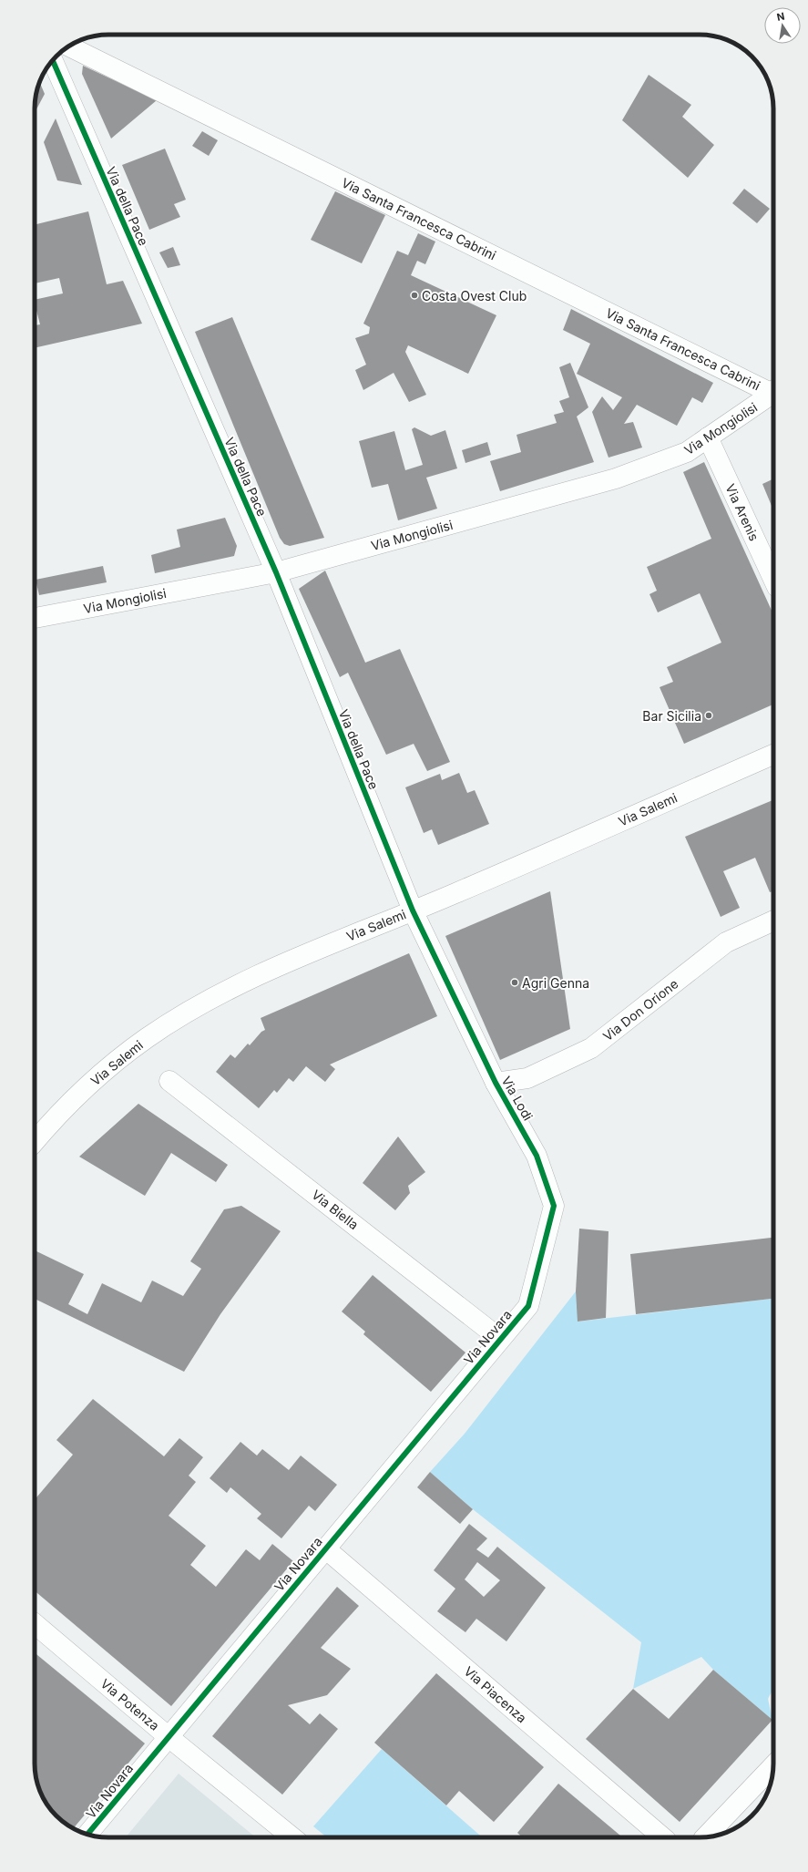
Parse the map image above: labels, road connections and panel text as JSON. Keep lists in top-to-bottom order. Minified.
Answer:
{"streets":{"street":["Via della Pace","Via Santa Francesca Cabrini","Via Mongiolisi","Via Arenis","Via Salemi","Via Don Orione","Via Lodi","Via Biella","Via Novara","Via Piacenza","Via Potenza"]},"crossings":[["Via della Pace","Via Mongiolisi"],["Via della Pace","Via Salemi"],["Via della Pace","Via Lodi"],["Via Mongiolisi","Via Arenis"],["Via Salemi","Via Lodi"],["Via Don Orione","Via Lodi"],["Via Lodi","Via Novara"],["Via Biella","Via Novara"],["Via Novara","Via Piacenza"],["Via Novara","Via Potenza"]],"places":["Costa Ovest Club","Bar Sicilia","Agri Genna"],"north":"top"}
